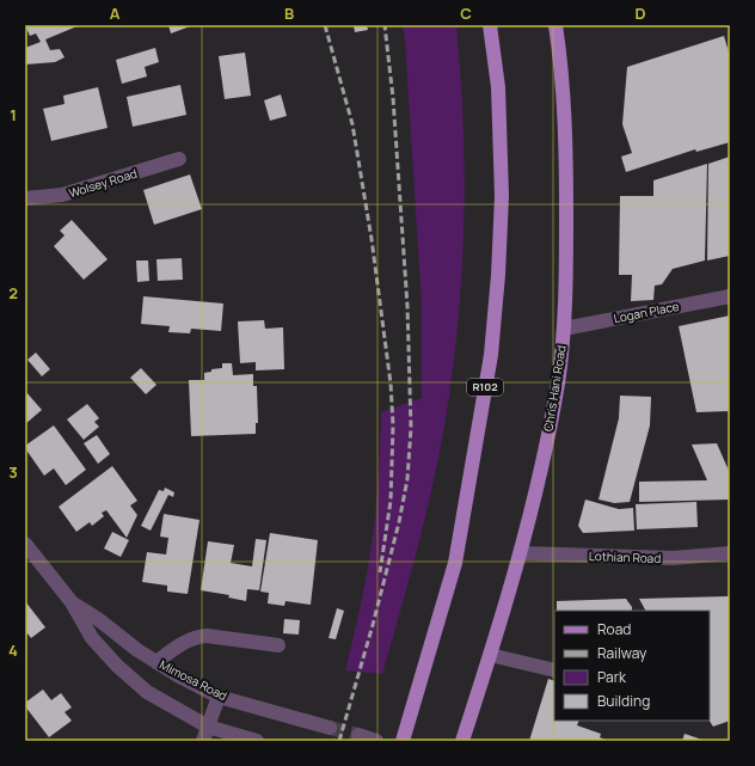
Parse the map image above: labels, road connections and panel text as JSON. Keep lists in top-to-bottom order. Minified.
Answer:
{"streets":{"main road":["R102","Chris Hani Road"],"street":["Wolsey Road","Logan Place","Lothian Road","Mimosa Road"]},"crossings":[["Logan Place","Chris Hani Road"],["Chris Hani Road","Lothian Road"]],"legend":["Road","Railway","Park","Building"],"grid":{"columns":["A","B","C","D"],"rows":["1","2","3","4"]}}
